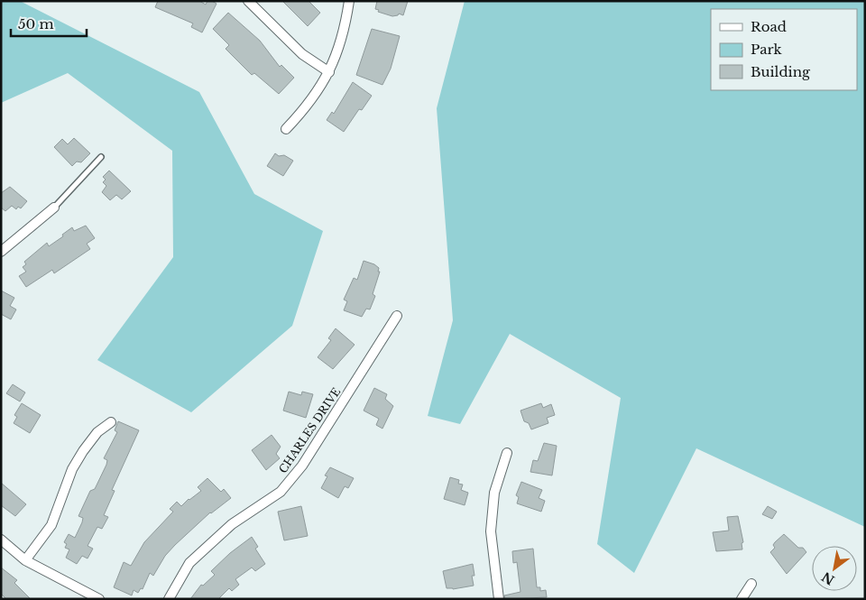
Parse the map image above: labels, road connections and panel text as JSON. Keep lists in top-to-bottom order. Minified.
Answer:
{"streets":{"street":["CHARLES DRIVE"]},"legend":["Road","Park","Building"],"scale_bar":"50 m","north":"bottom left"}
